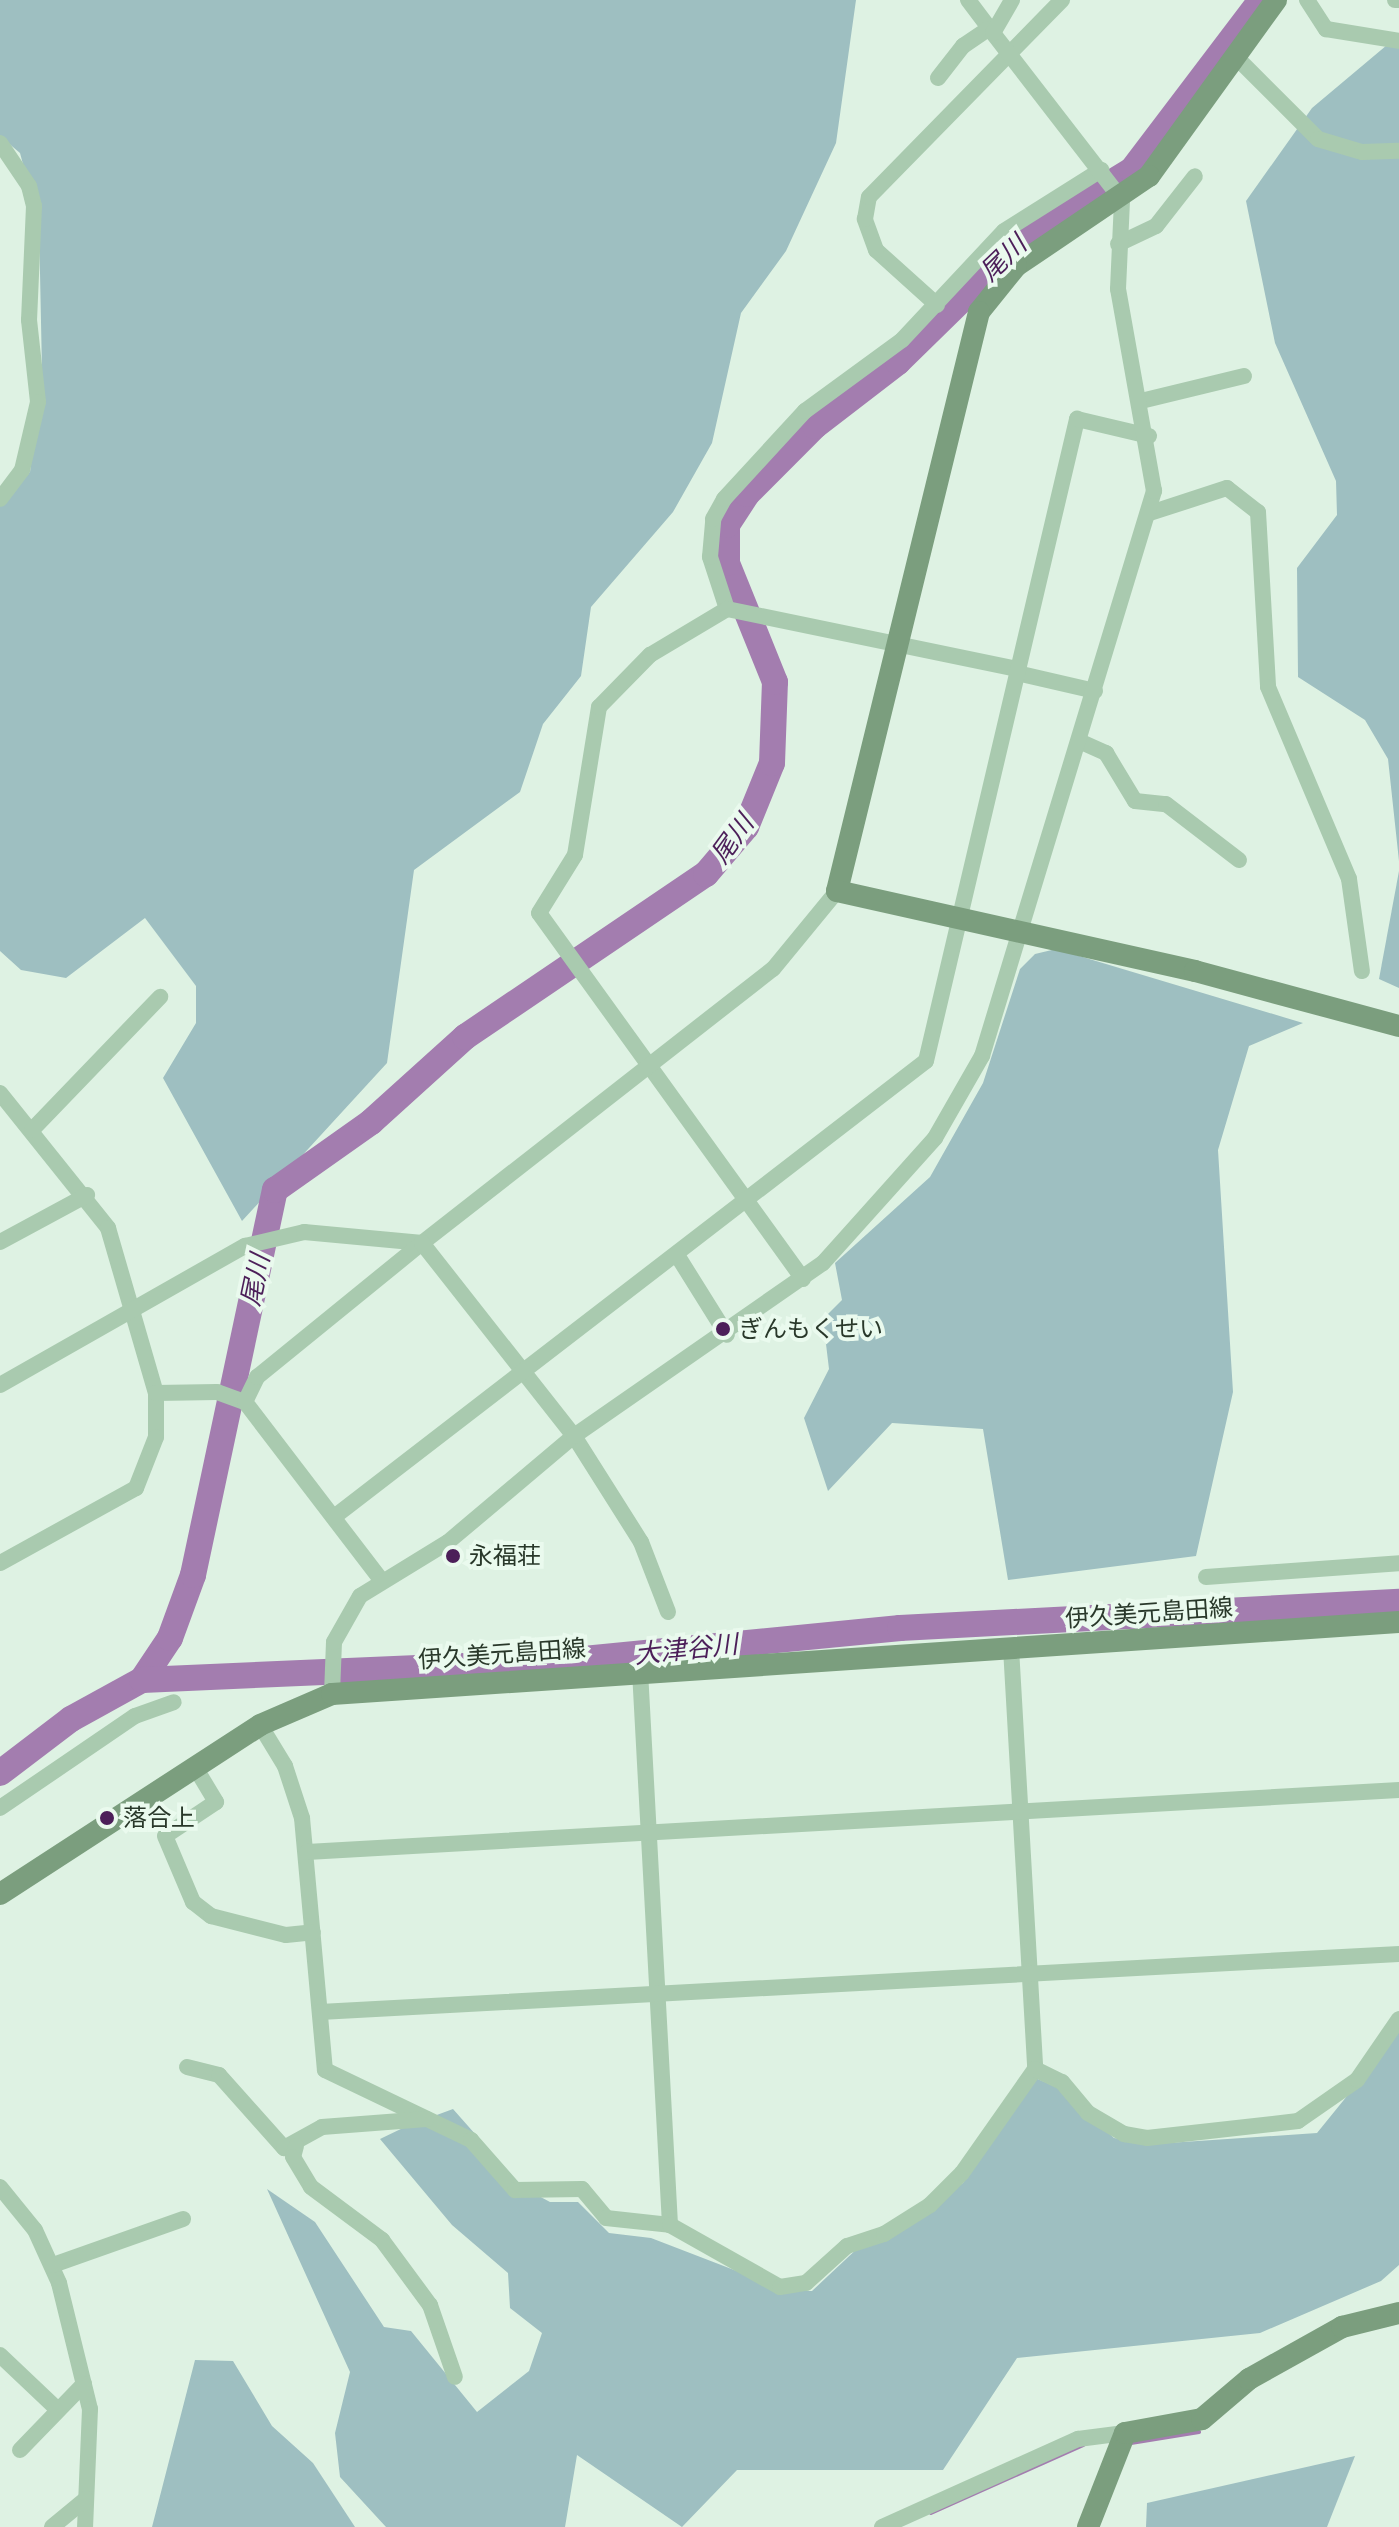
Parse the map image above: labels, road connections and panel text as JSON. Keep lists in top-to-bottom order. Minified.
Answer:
{"streets":{"street":["伊久美元島田線"]},"water":["尾川","大津谷川"],"places":["ぎんもくせい","永福荘","落合上"]}
